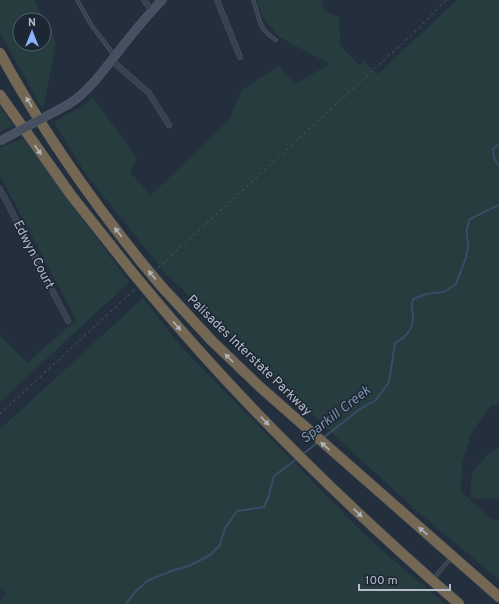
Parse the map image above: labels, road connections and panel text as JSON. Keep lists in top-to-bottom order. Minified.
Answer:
{"streets":{"highway":["Palisades Interstate Parkway"],"street":["Edwyn Court"]},"water":["Sparkill Creek"],"scale_bar":"100 m","north":"top"}
